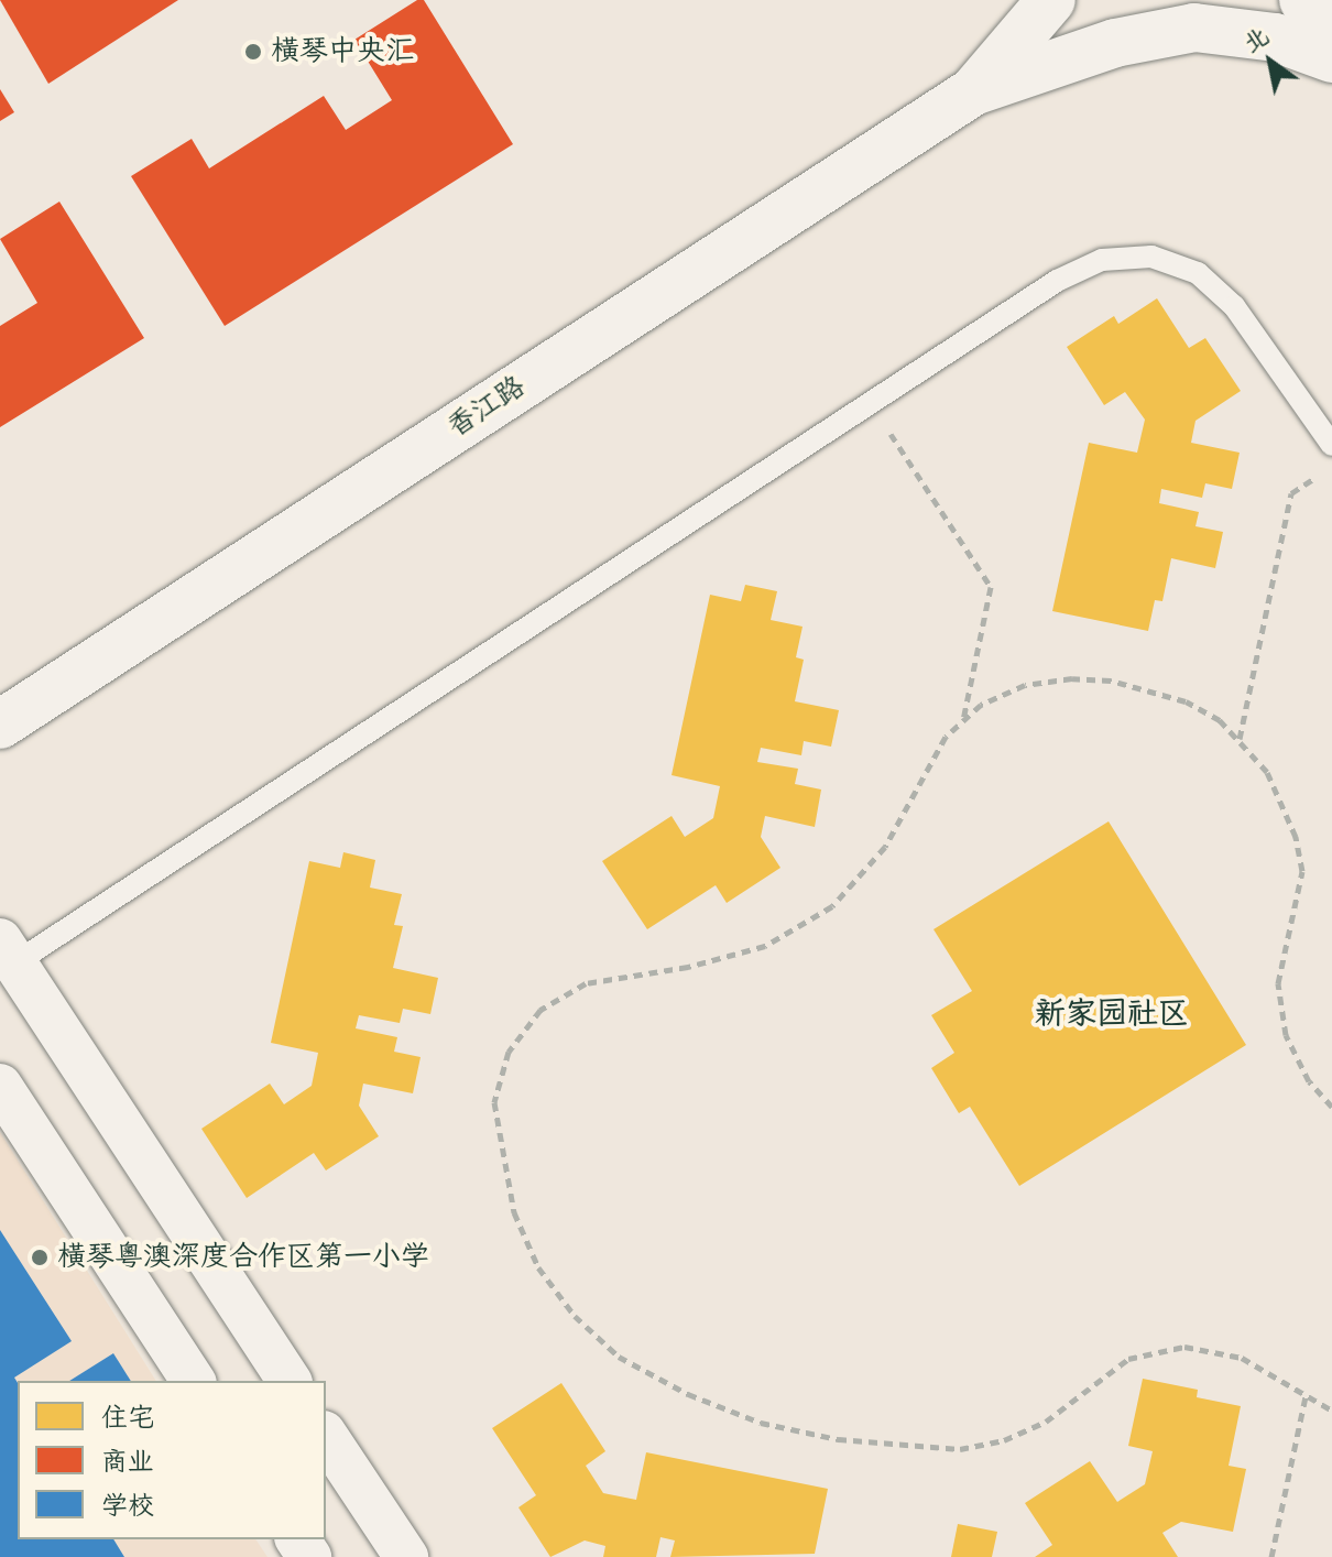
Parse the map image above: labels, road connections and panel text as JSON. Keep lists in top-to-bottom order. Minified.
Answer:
{"streets":{"main road":["香江路"]},"districts":["新家园社区"],"places":["横琴中央汇","横琴粤澳深度合作区第一小学"],"legend":["住宅","商业","学校"],"north":"top left"}
